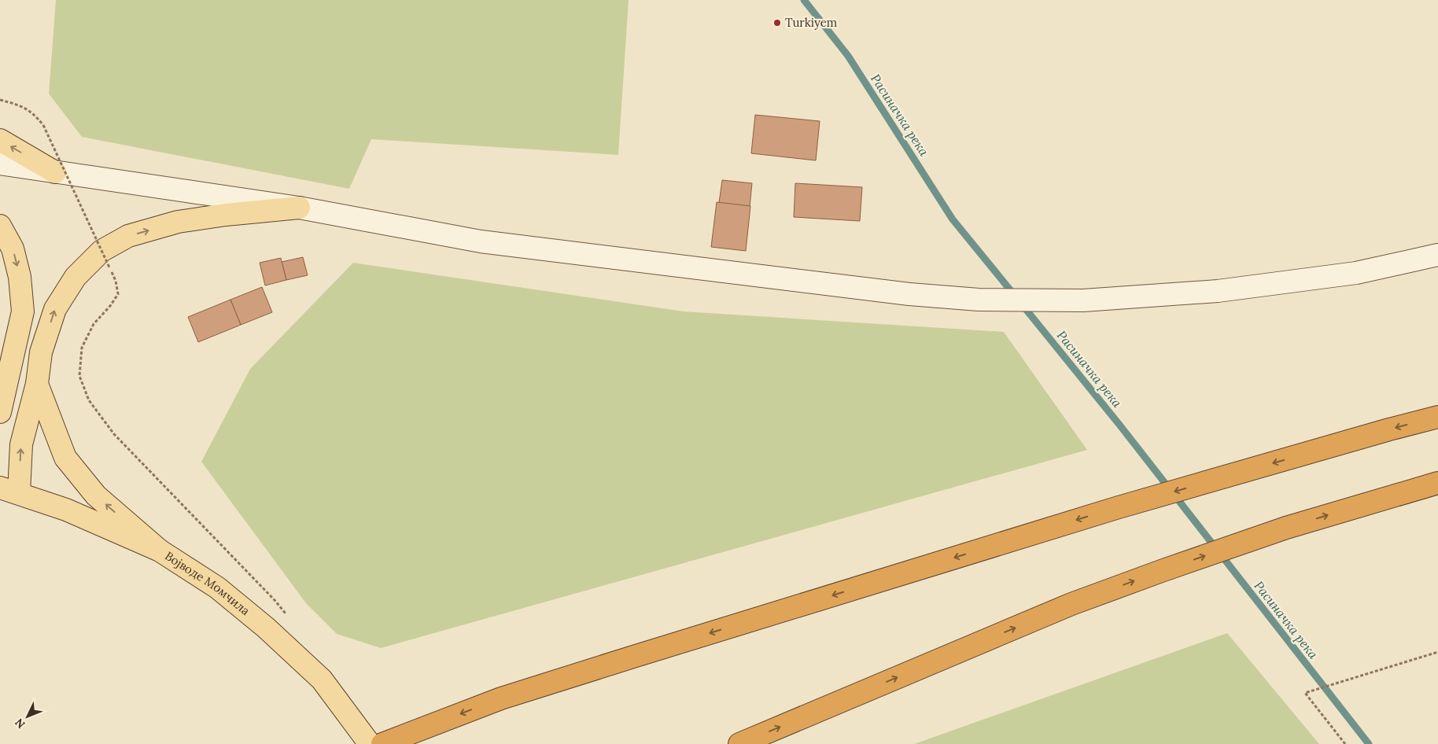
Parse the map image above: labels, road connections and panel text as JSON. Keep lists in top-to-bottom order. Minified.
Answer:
{"streets":{"main road":["Војводе Момчила"]},"water":["Расиначка река"],"places":["Turkiyem"],"north":"bottom left"}
